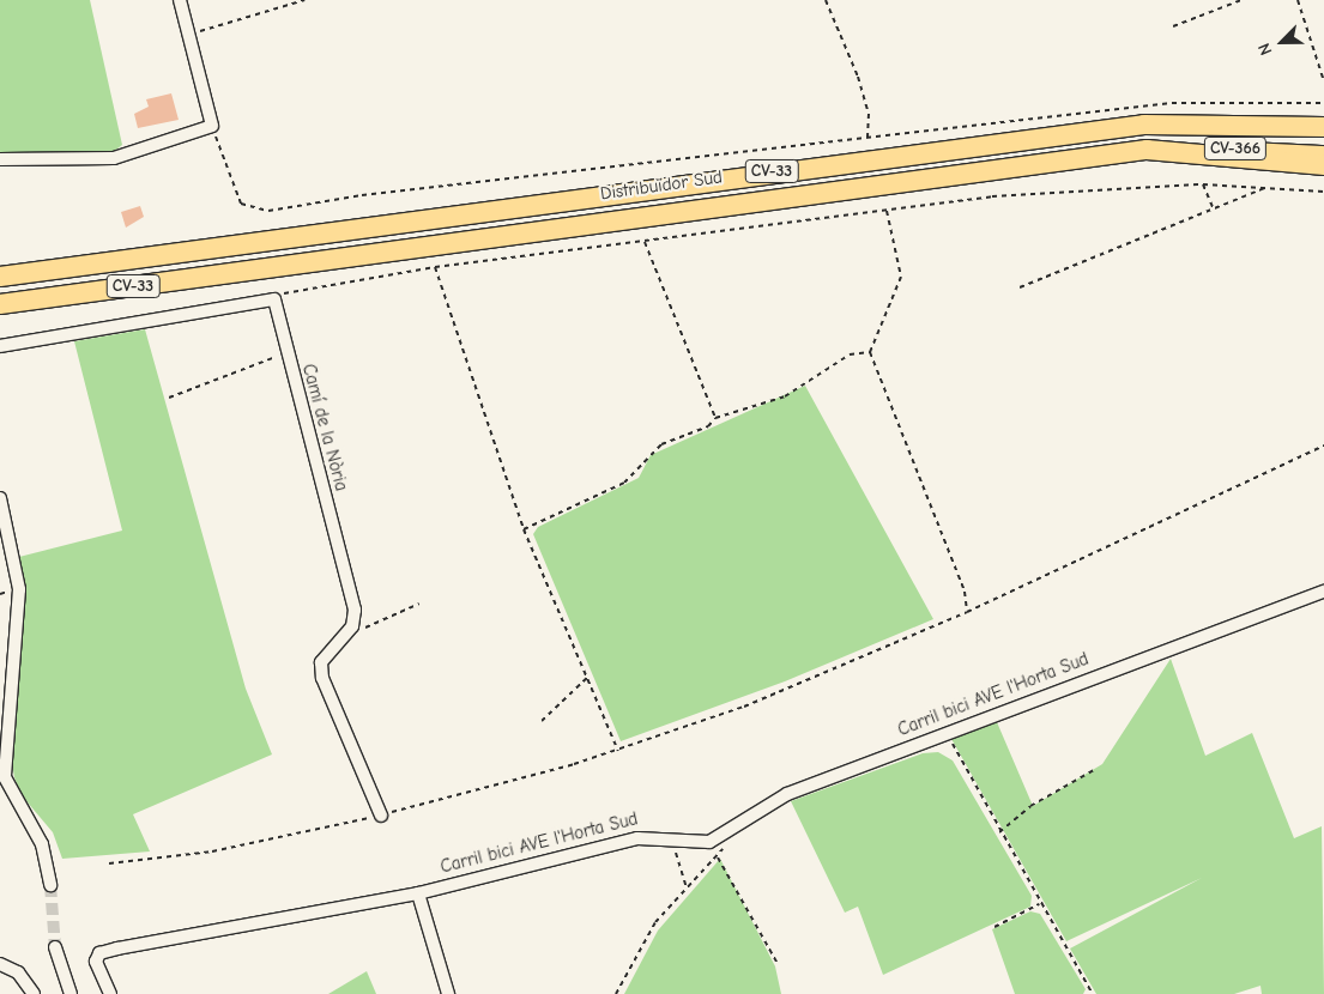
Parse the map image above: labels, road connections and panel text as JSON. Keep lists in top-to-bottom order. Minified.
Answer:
{"streets":{"highway":["CV-33","Distribuïdor Sud"],"main road":["CV-366"],"street":["Camí de la Nòria"]},"crossings":[["CV-366","CV-33"],["CV-366","Distribuïdor Sud"],["CV-33","Distribuïdor Sud"]],"north":"bottom left"}
